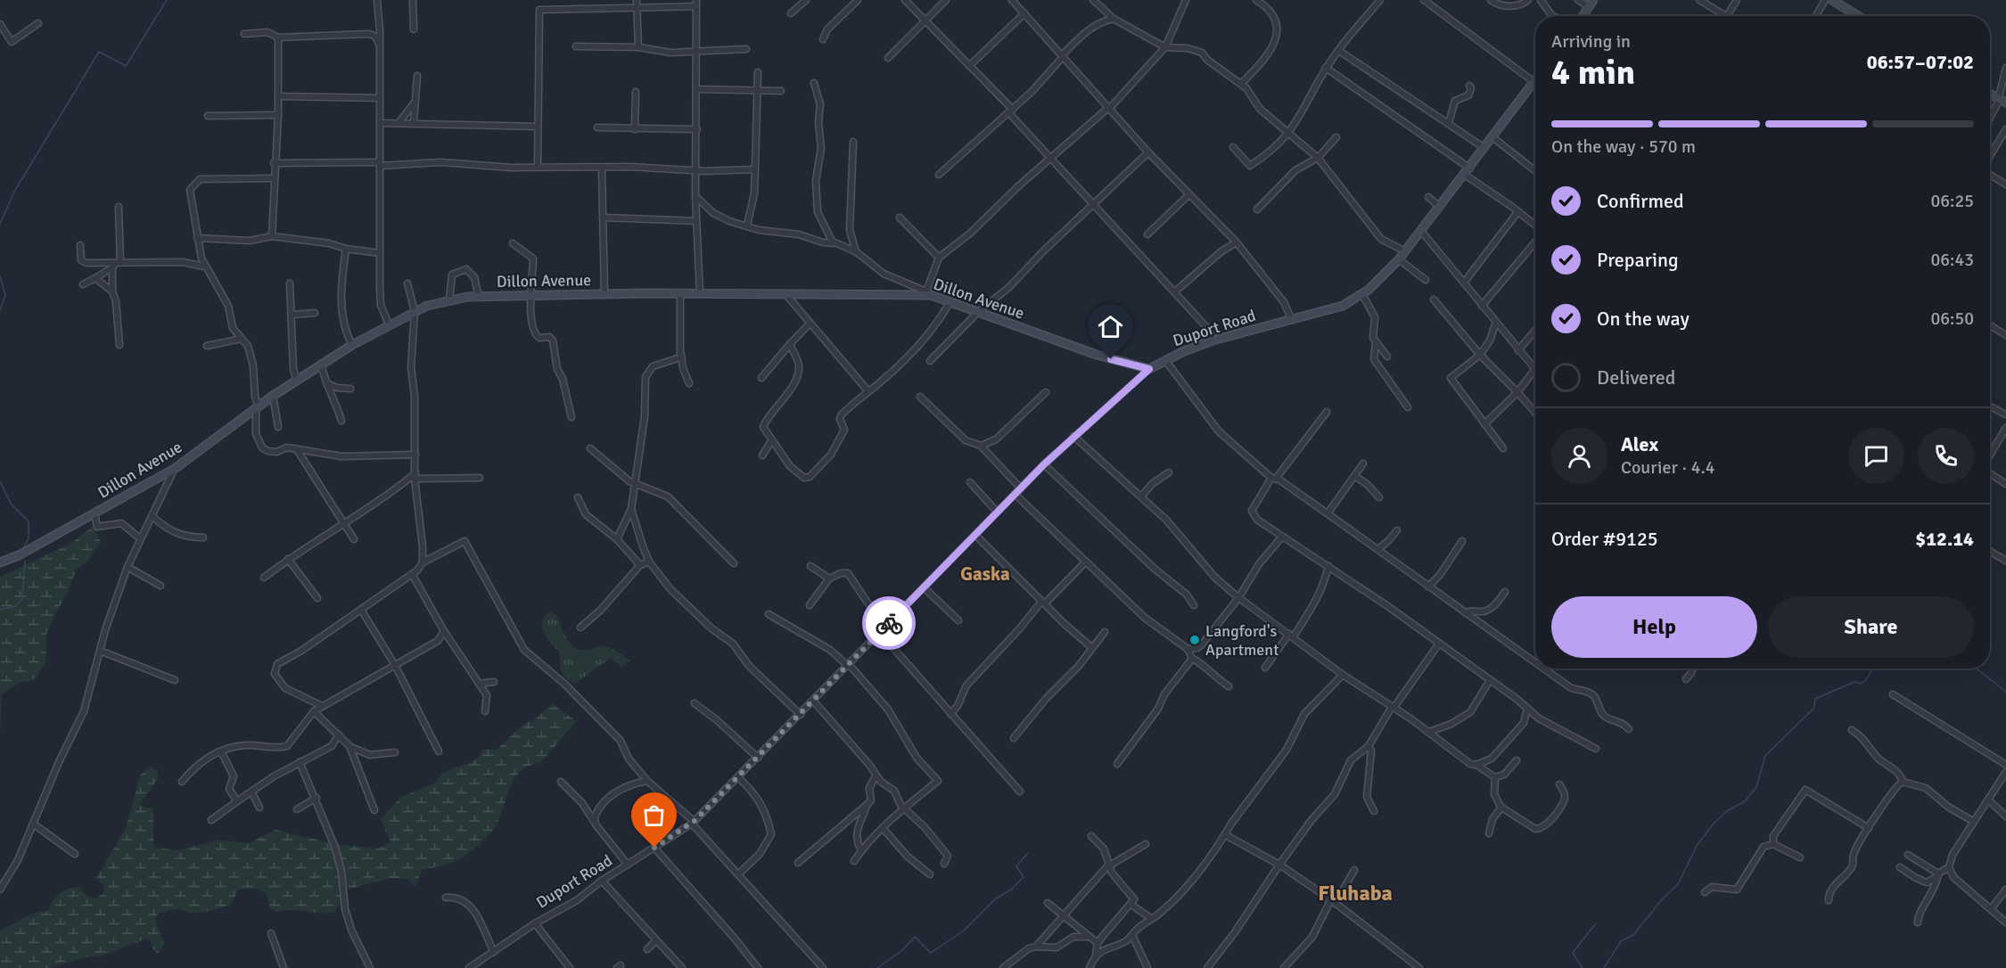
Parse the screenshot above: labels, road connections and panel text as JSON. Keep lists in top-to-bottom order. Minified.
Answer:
{"streets":{"street":["Dillon Avenue","Duport Road"]},"crossings":[["Dillon Avenue","Duport Road"]],"districts":["Gaska","Fluhaba"],"places":["Langford's Apartment"],"page":{"heading":["4 min","Arriving in","06:57–07:02"],"panel":["Alex","Courier · 4.4","Order #9125","$12.14"],"bar":"On the way · 570 m","list":[["Confirmed","06:25"],["Preparing","06:43"],["On the way","06:50"],"Delivered"],"buttons":["Help","Share"]}}
